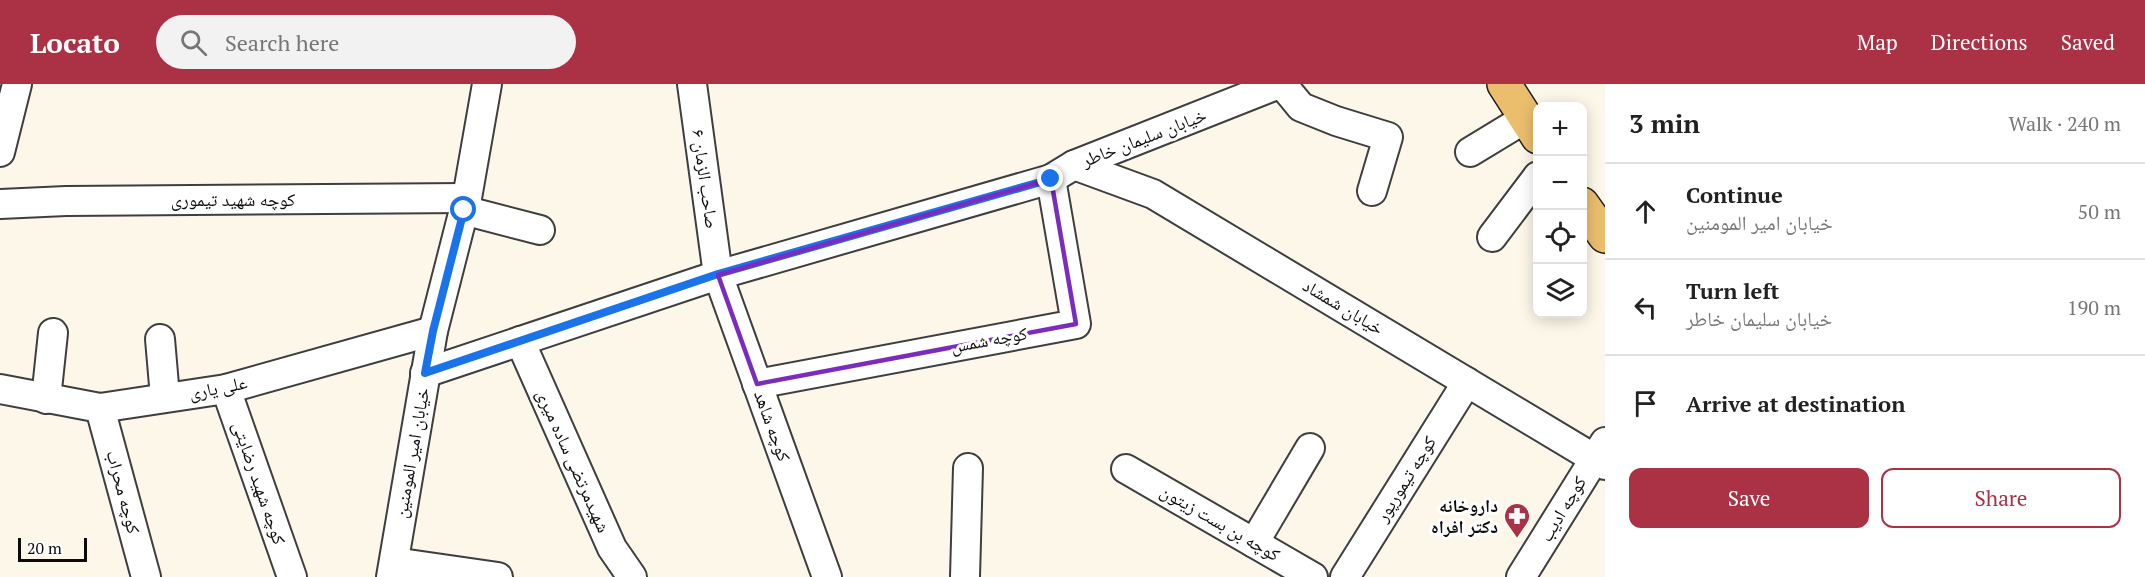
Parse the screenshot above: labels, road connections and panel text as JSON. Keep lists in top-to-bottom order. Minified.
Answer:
{"streets":{"street":["خیابان سلیمان خاطر","صاحب الزمان ۶","کوچه شهید تیموری","خیابان شمشاد","کوچه شمس","علی یاری","کوچه شاهد","خیابان امیر المومنین","شهیدمرتضی ساده میری","کوچه تیمورپور","کوچه شهید رضایتی","کوچه محراب","کوچه ادیب","کوچه بن بست زیتون"]},"crossings":[["خیابان سلیمان خاطر","صاحب الزمان ۶"],["خیابان سلیمان خاطر","خیابان شمشاد"],["خیابان سلیمان خاطر","کوچه شمس"],["خیابان سلیمان خاطر","کوچه شاهد"],["خیابان سلیمان خاطر","خیابان امیر المومنین"],["خیابان سلیمان خاطر","شهیدمرتضی ساده میری"],["صاحب الزمان ۶","کوچه شاهد"],["کوچه شهید تیموری","خیابان امیر المومنین"],["خیابان شمشاد","کوچه شمس"],["خیابان شمشاد","کوچه تیمورپور"],["خیابان شمشاد","کوچه ادیب"],["کوچه شمس","کوچه شاهد"],["علی یاری","خیابان امیر المومنین"],["علی یاری","کوچه شهید رضایتی"],["علی یاری","کوچه محراب"]],"places":{"pharmacy":["داروخانه دکتر افراه"]},"scale_bar":"20 m","page":{"header":"Locato","search":"Search here","nav":["Map","Directions","Saved"],"heading":["3 min","Walk · 240 m"],"map_buttons":["+","−"],"list":[["Continue","خیابان امیر المومنین","50 m"],["Turn left","خیابان سلیمان خاطر","190 m"],"Arrive at destination"],"buttons":["Save","Share"],"scale":"20 m"}}
